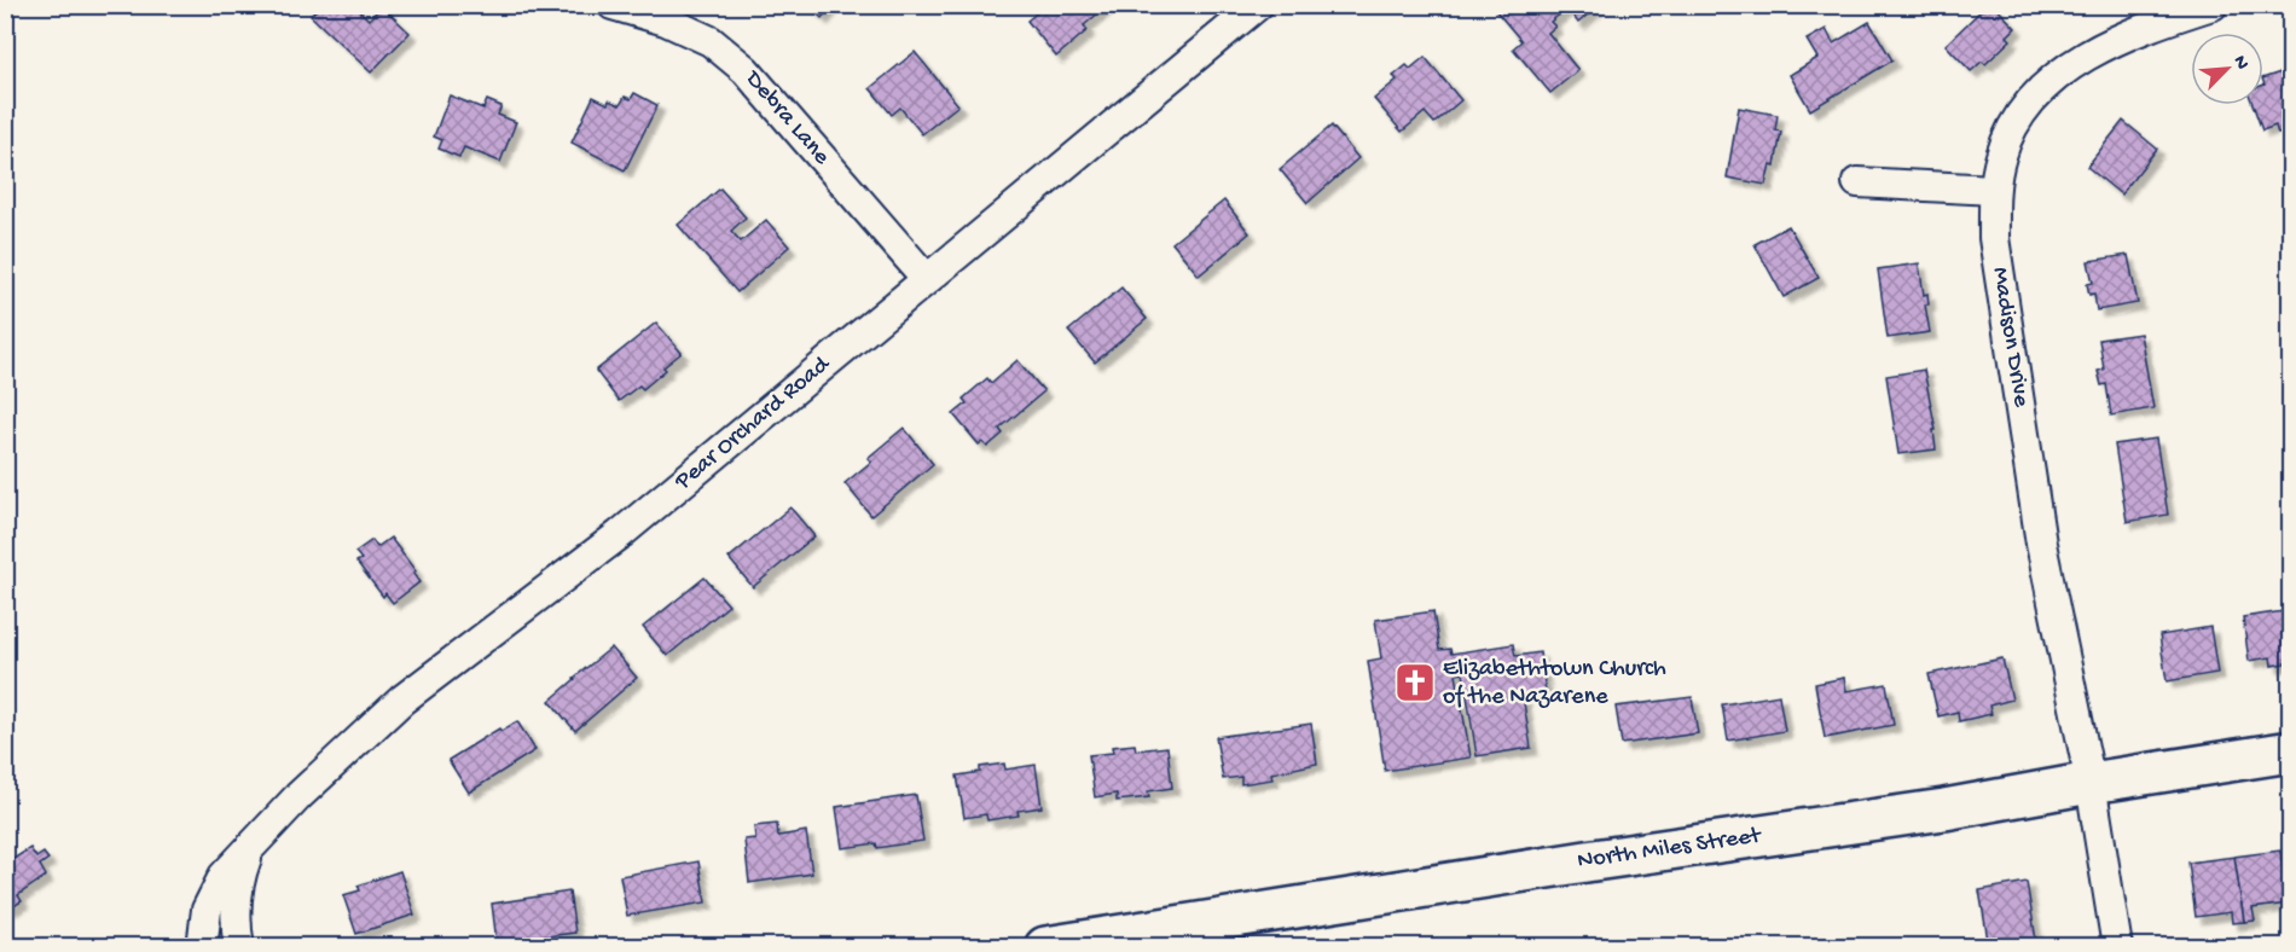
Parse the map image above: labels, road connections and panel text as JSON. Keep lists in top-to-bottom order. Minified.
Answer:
{"streets":{"main road":["North Miles Street"],"street":["Debra Lane","Madison Drive","Pear Orchard Road"]},"crossings":[["Debra Lane","Pear Orchard Road"],["Madison Drive","North Miles Street"]],"places":{"church":["Elizabethtown Church of the Nazarene"]},"north":"top right"}
